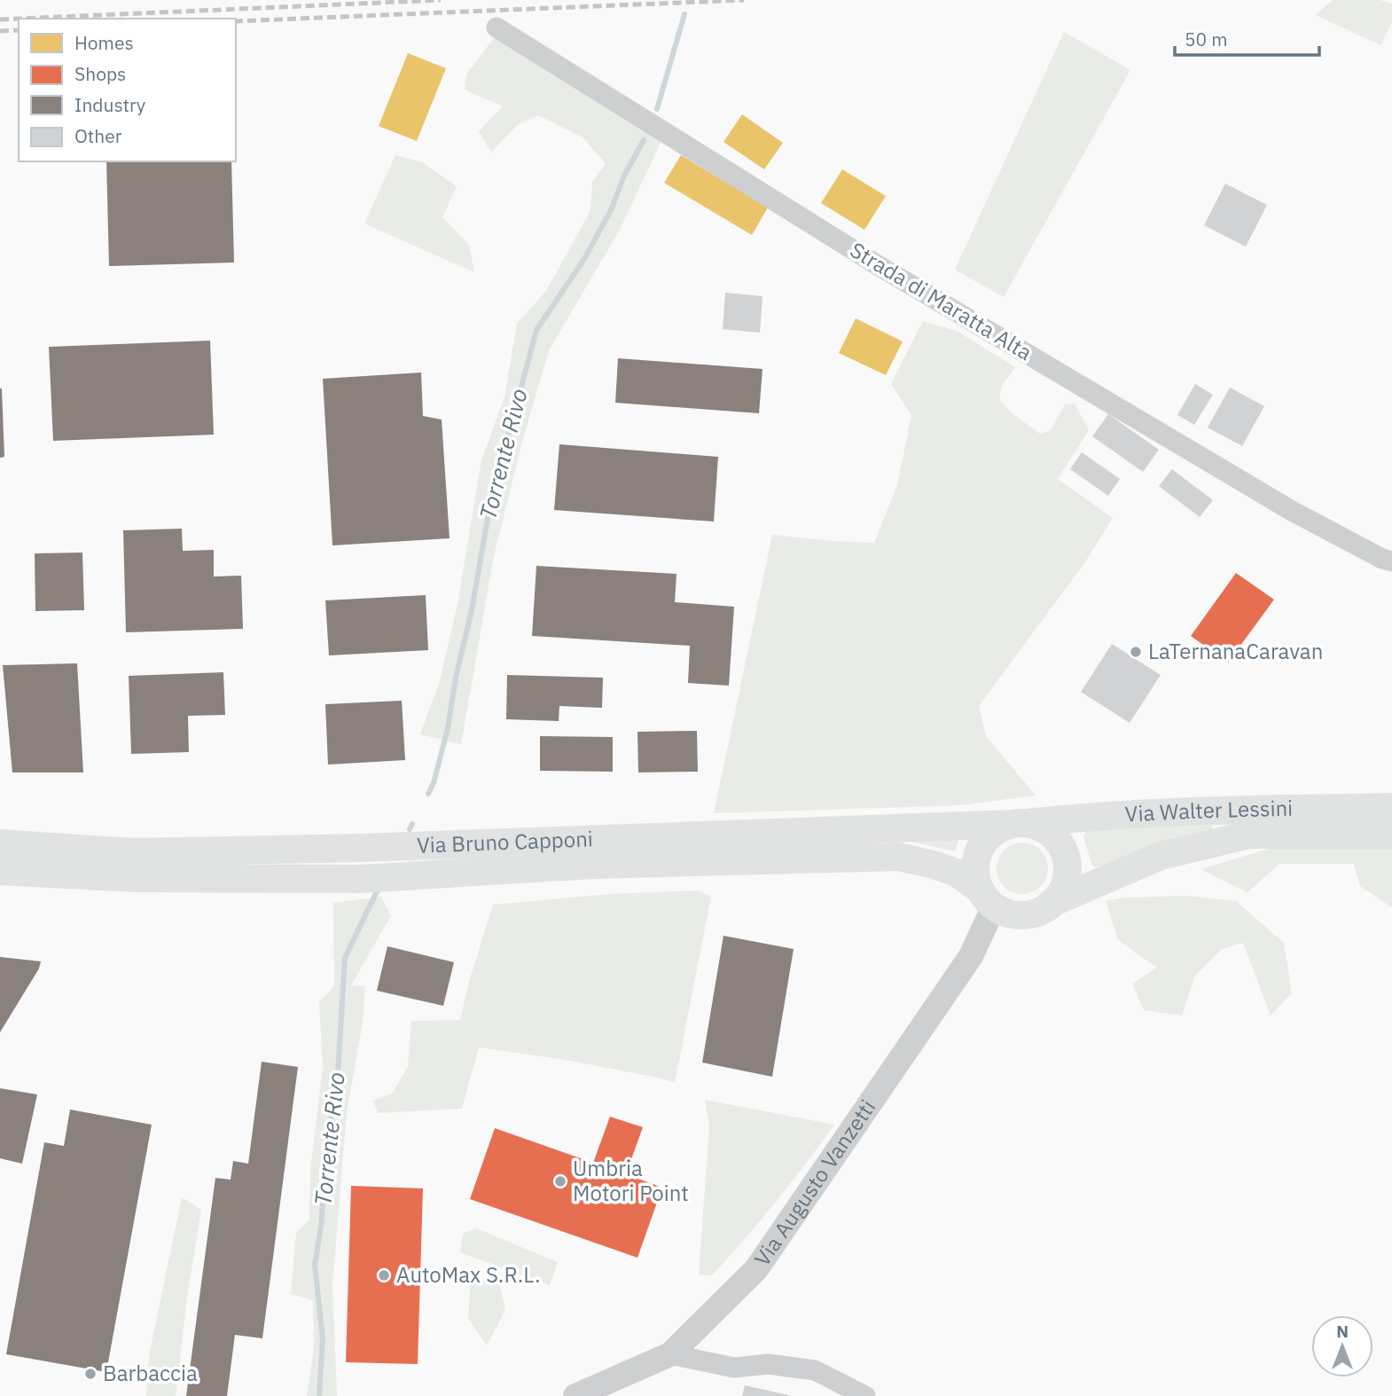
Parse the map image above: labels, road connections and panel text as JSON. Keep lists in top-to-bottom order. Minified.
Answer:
{"streets":{"main road":["Via Walter Lessini","Via Bruno Capponi"],"street":["Strada di Maratta Alta","Via Augusto Vanzetti"]},"crossings":[["Via Walter Lessini","Via Bruno Capponi"],["Via Walter Lessini","Via Augusto Vanzetti"],["Via Bruno Capponi","Via Augusto Vanzetti"]],"water":["Torrente Rivo"],"places":["LaTernanaCaravan","Umbria Motori Point","AutoMax S.R.L.","Barbaccia"],"legend":["Homes","Shops","Industry","Other"],"scale_bar":"50 m","north":"top"}
